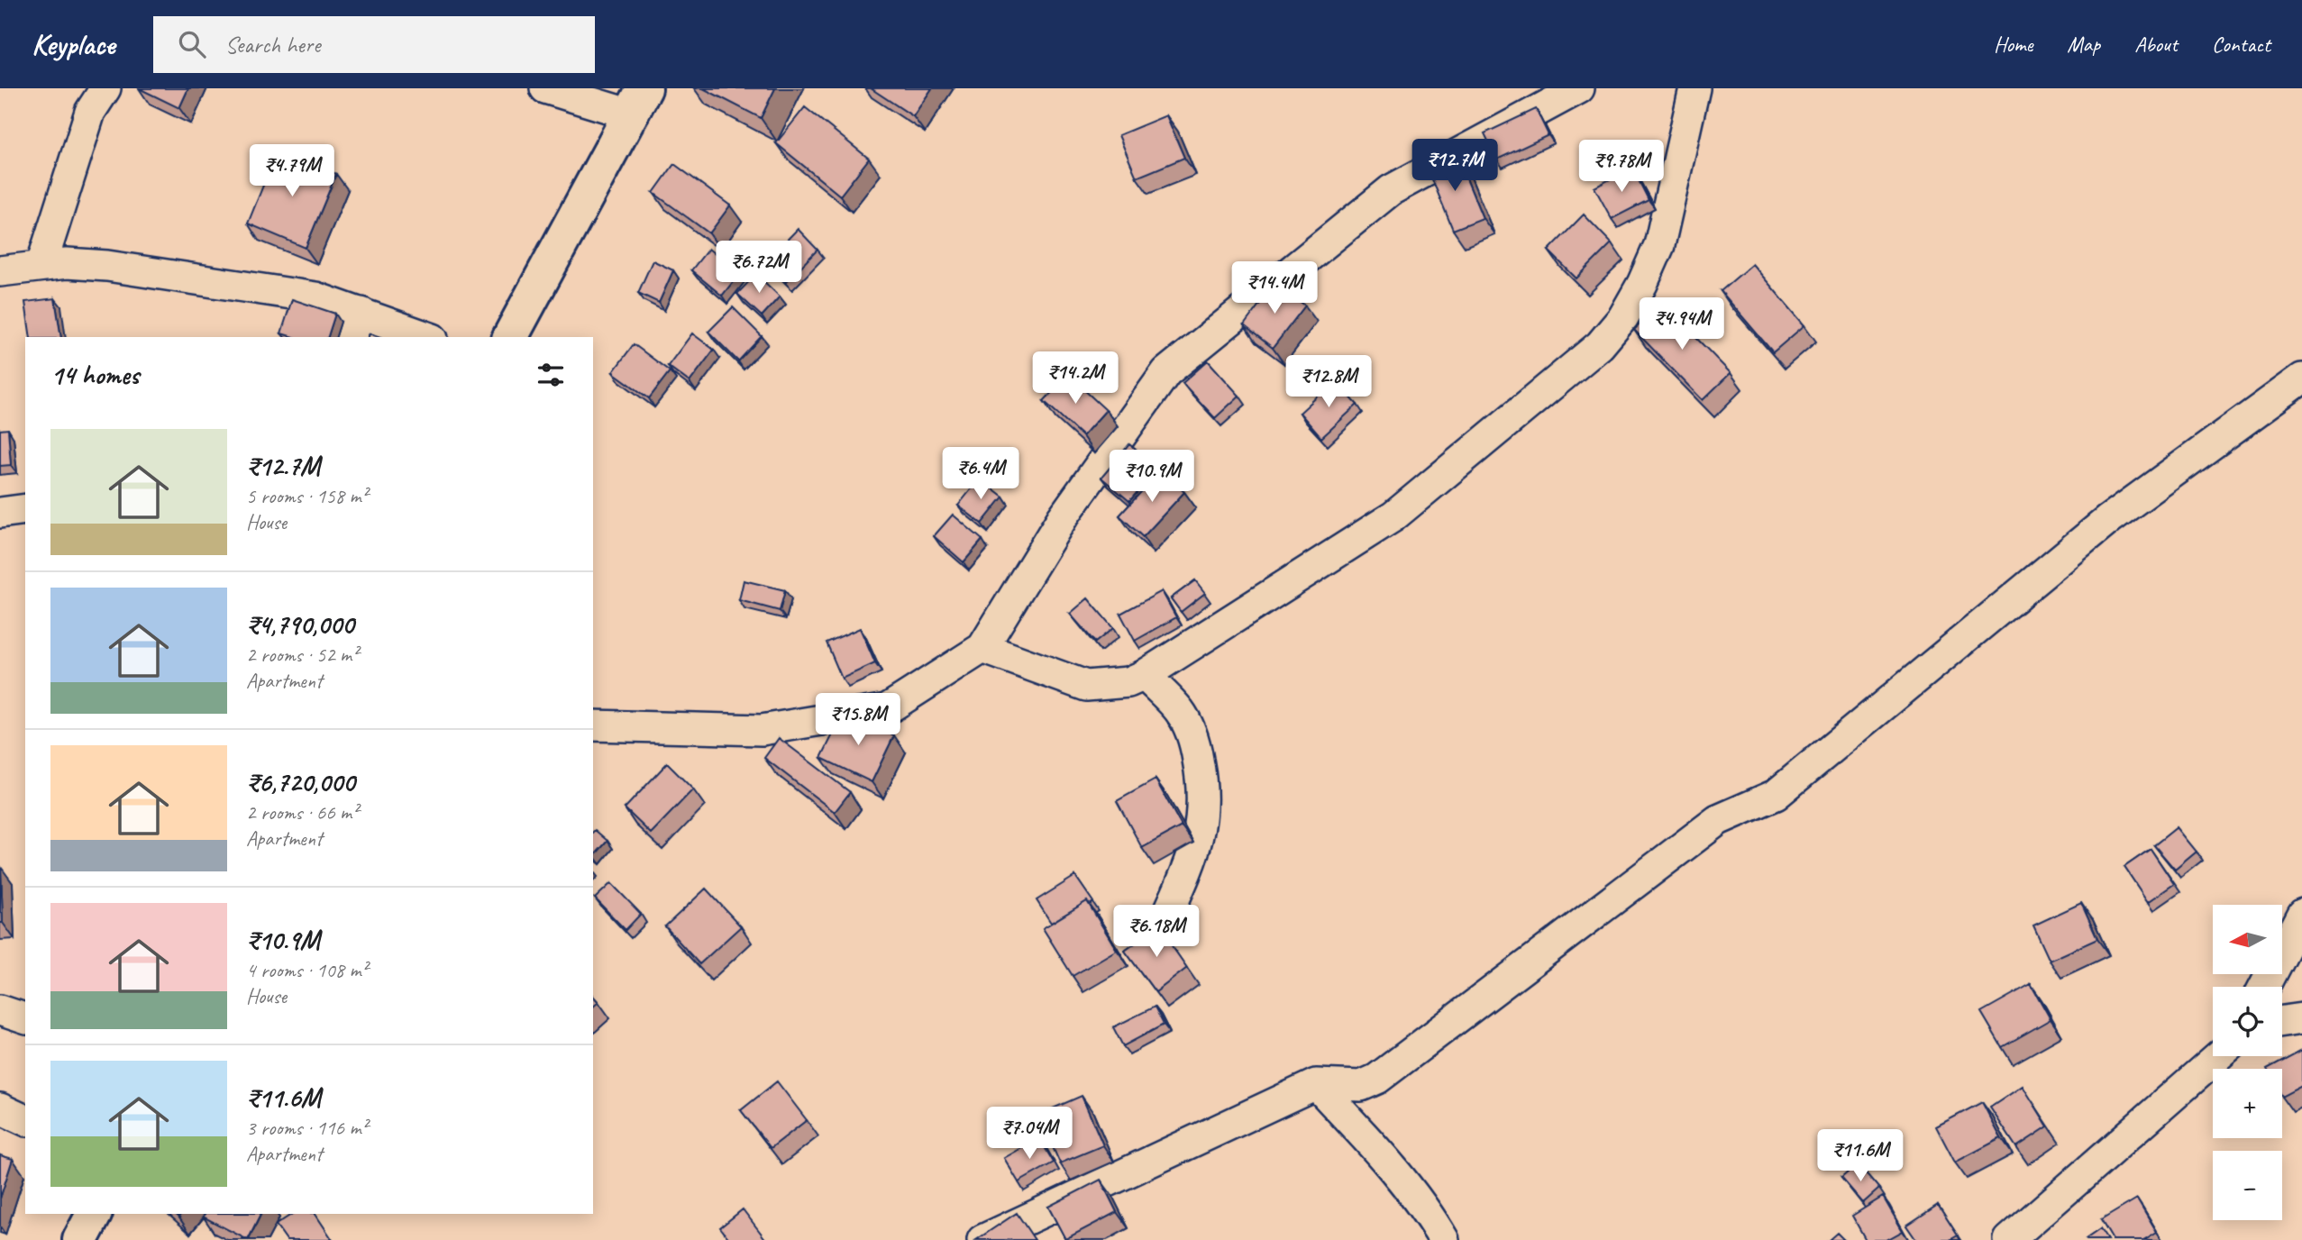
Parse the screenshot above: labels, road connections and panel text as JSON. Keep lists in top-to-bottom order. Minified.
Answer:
{"north":"left","page":{"header":"Keyplace","search":"Search here","nav":["Home","Map","About","Contact"],"price":["₹12.7M","₹9.78M","₹4.79M","₹6.72M","₹14.4M","₹4.94M","₹14.2M","₹12.8M","₹6.4M","₹10.9M","₹15.8M","₹6.18M","₹7.04M","₹11.6M"],"heading":"14 homes","list":[{"name":"₹12.7M","note":"5 rooms · 158 m² · House"},{"name":"₹4,790,000","note":"2 rooms · 52 m² · Apartment"},{"name":"₹6,720,000","note":"2 rooms · 66 m² · Apartment"},{"name":"₹10.9M","note":"4 rooms · 108 m² · House"},{"name":"₹11.6M","note":"3 rooms · 116 m² · Apartment"}],"map_buttons":["+","−"]}}
